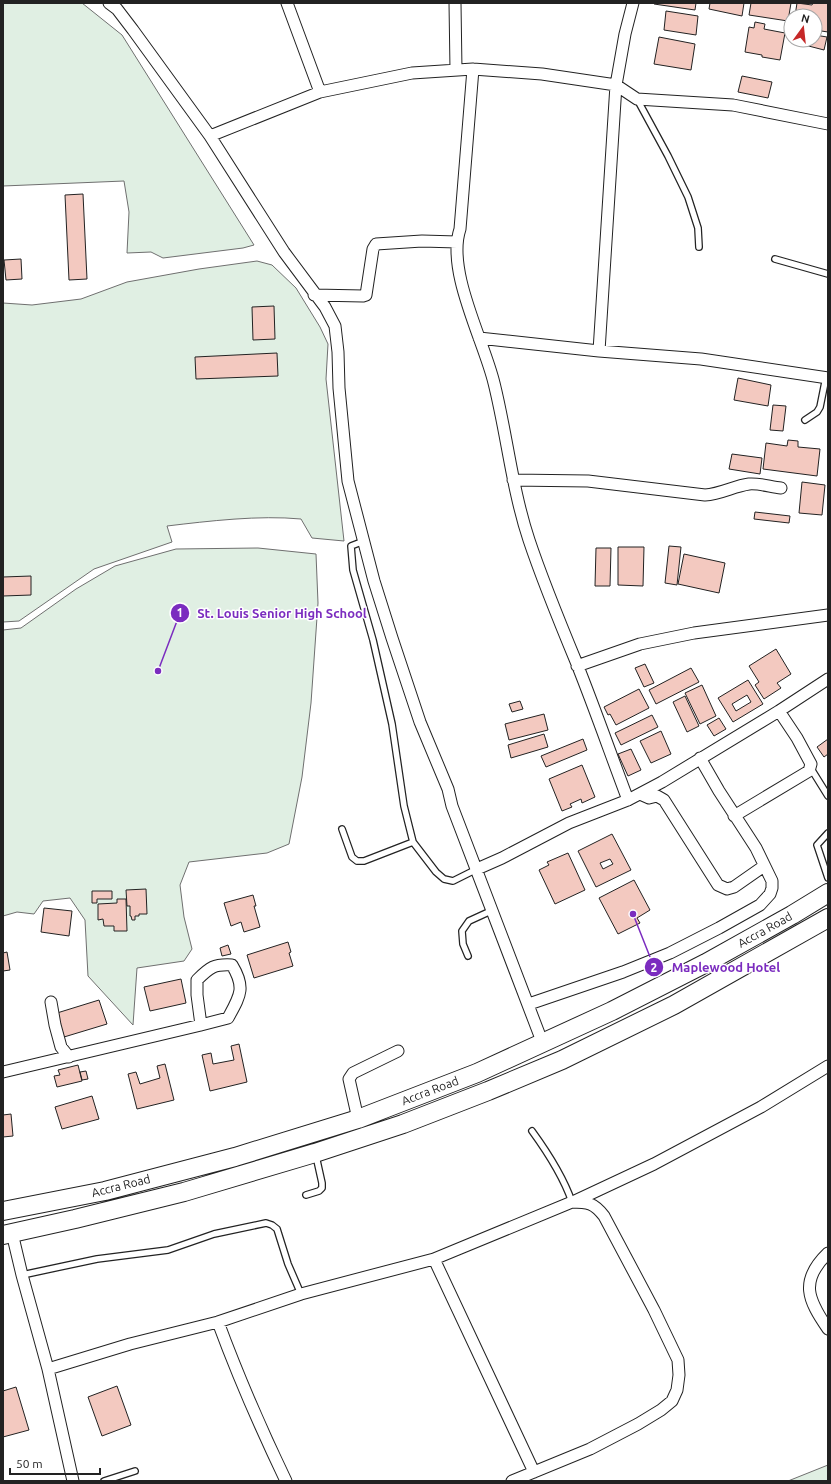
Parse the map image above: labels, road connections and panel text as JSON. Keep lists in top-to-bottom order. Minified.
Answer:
{"streets":{"highway":["Accra Road"]},"places":["St. Louis Senior High School","Maplewood Hotel"],"scale_bar":"50 m","north":"top"}
